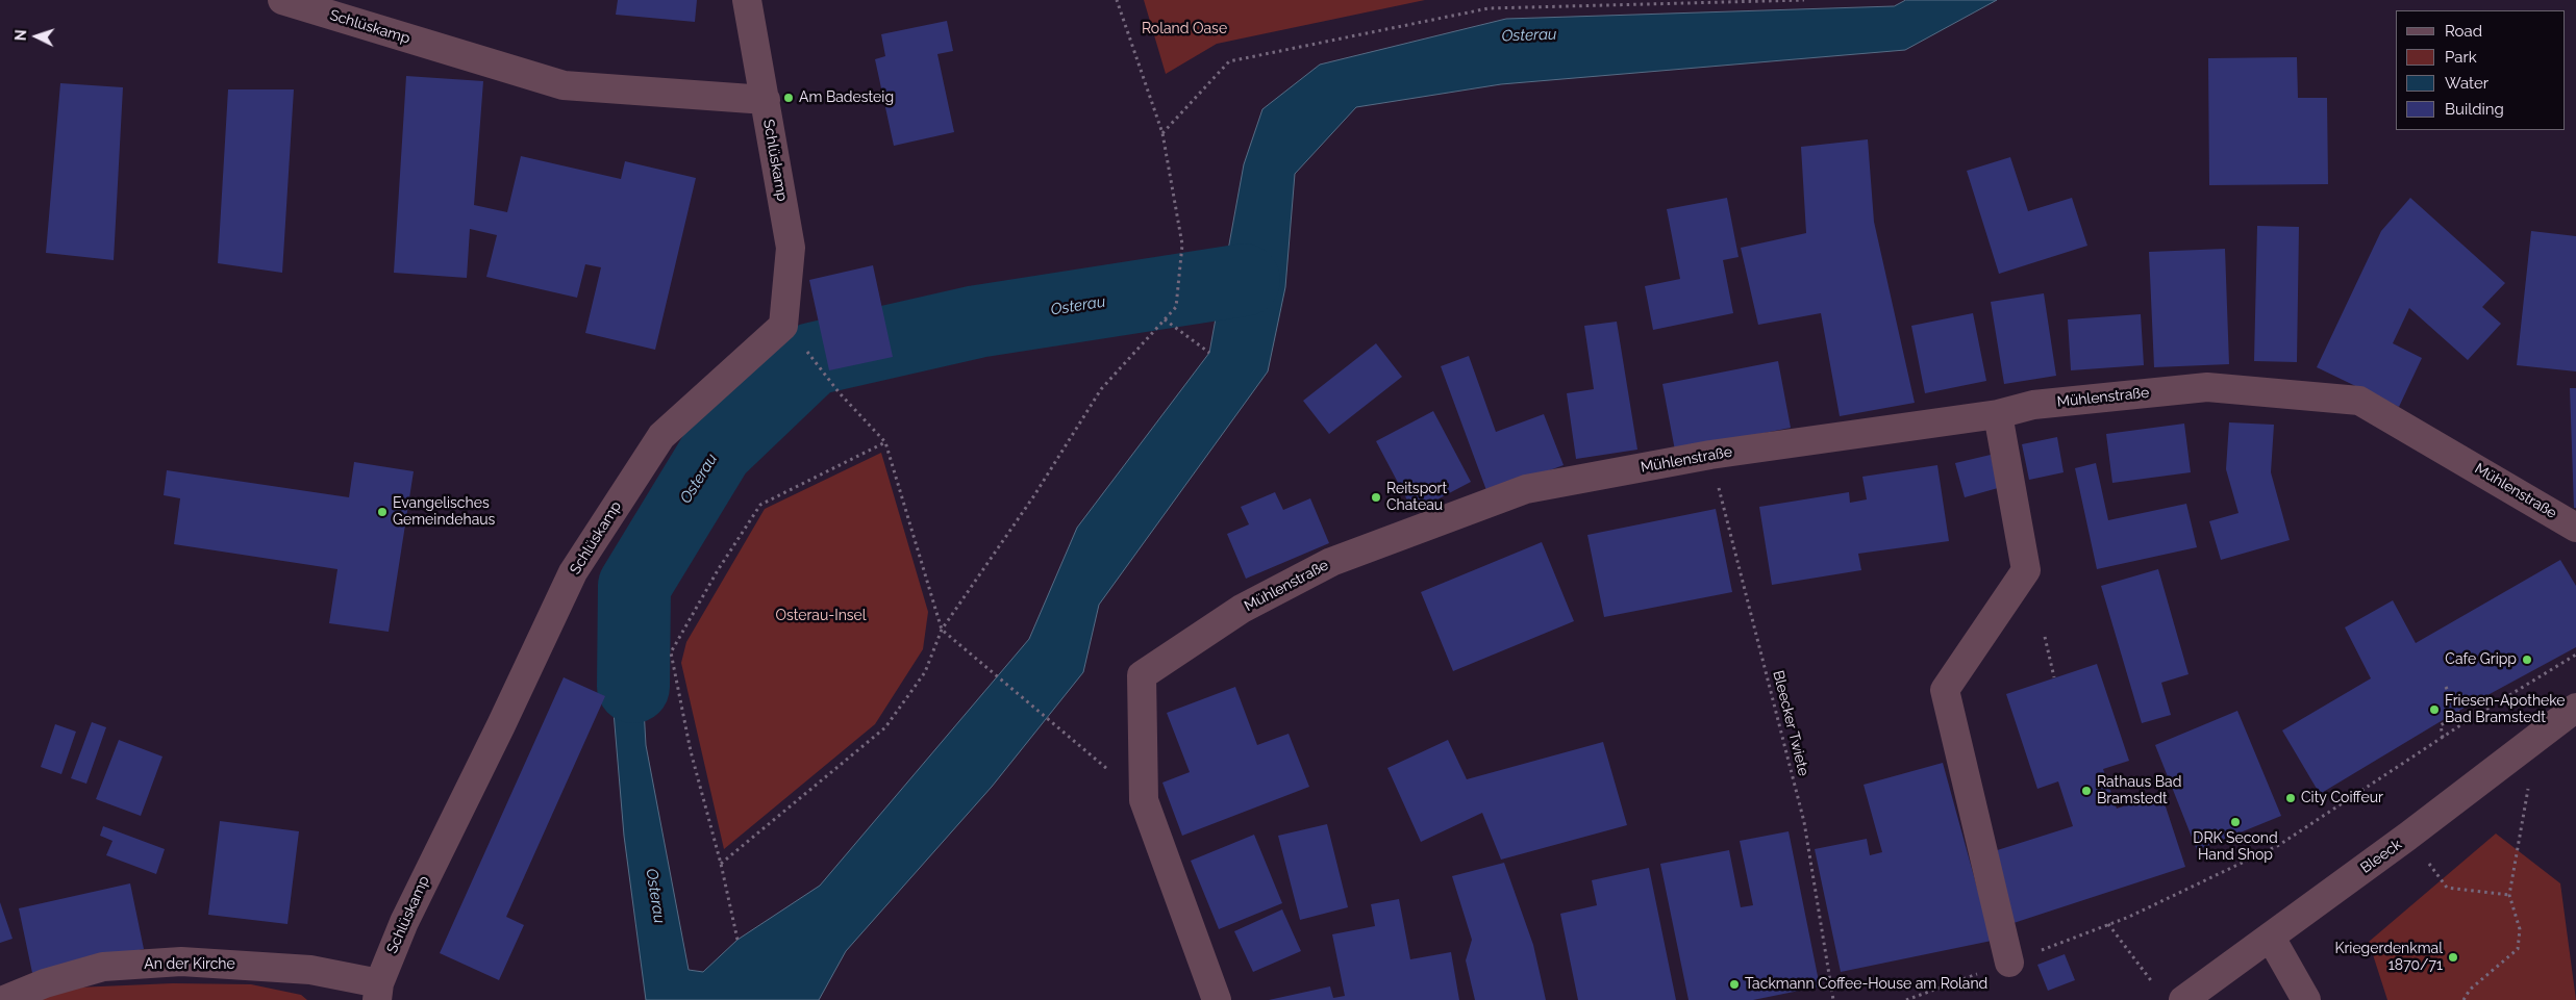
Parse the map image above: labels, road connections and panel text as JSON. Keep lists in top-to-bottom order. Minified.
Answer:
{"streets":{"street":["Schlüskamp","Mühlenstraße","Bleeck","An der Kirche"],"path":["Bleecker Twiete"]},"crossings":[["Schlüskamp","An der Kirche"],["Mühlenstraße","Bleecker Twiete"]],"water":["Osterau"],"parks":["Roland Oase","Osterau-Insel"],"places":["Am Badesteig","Reitsport Chateau","Evangelisches Gemeindehaus","Cafe Gripp","Friesen-Apotheke Bad Bramstedt","Rathaus Bad Bramstedt","City Coiffeur","DRK Second Hand Shop","Kriegerdenkmal 1870/71","Tackmann Coffee-House am Roland"],"legend":["Road","Park","Water","Building"],"north":"left"}
